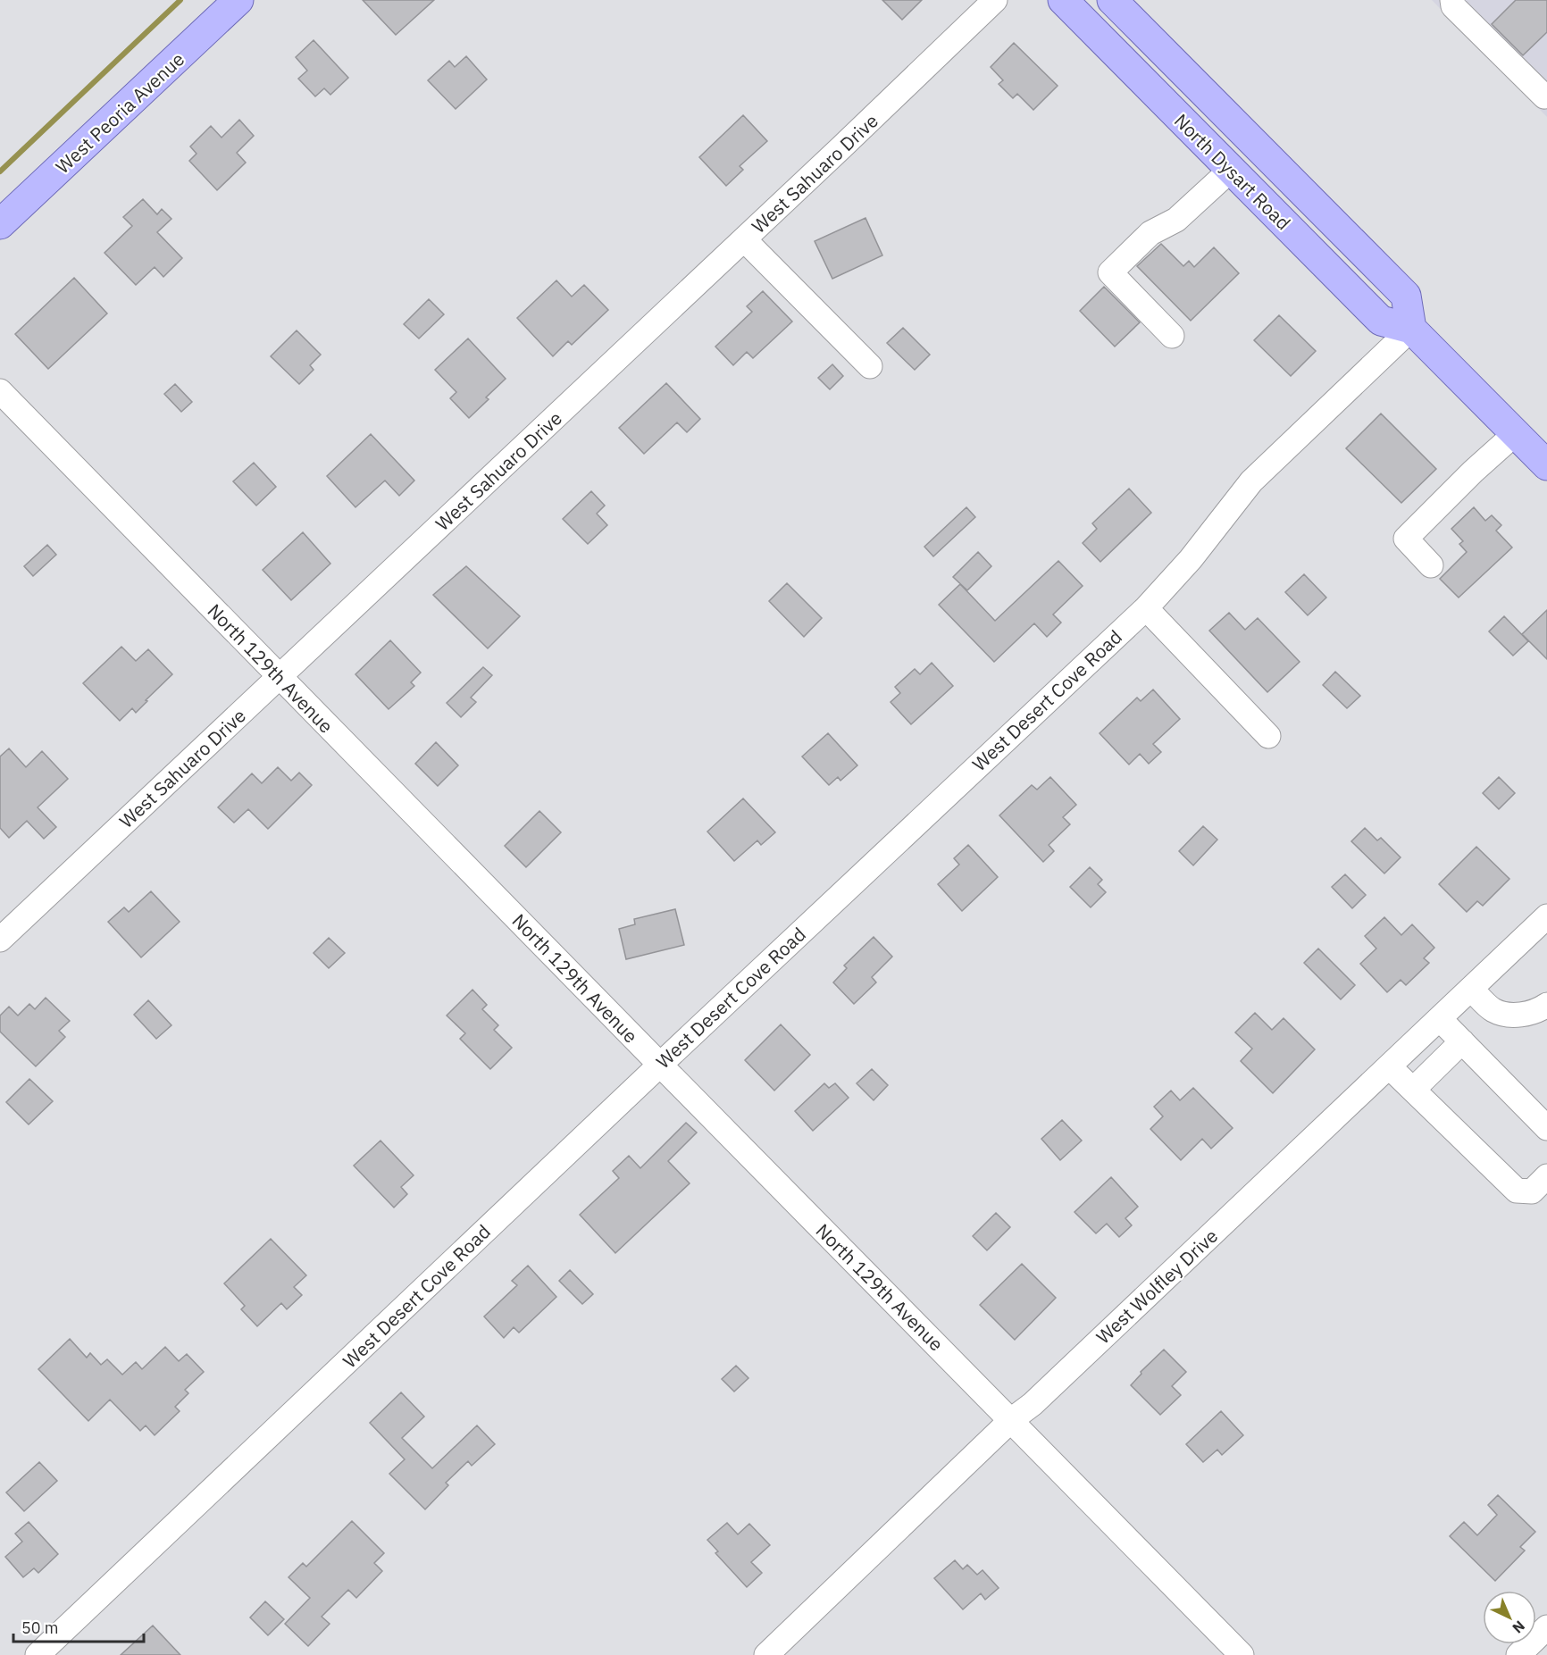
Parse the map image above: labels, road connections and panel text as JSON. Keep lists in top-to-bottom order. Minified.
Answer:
{"streets":{"main road":["West Peoria Avenue","North Dysart Road"],"street":["West Sahuaro Drive","North 129th Avenue","West Desert Cove Road","West Wolfley Drive"]},"crossings":[["North Dysart Road","West Desert Cove Road"],["West Sahuaro Drive","North 129th Avenue"],["North 129th Avenue","West Desert Cove Road"],["North 129th Avenue","West Wolfley Drive"]],"scale_bar":"50 m","north":"bottom right"}
